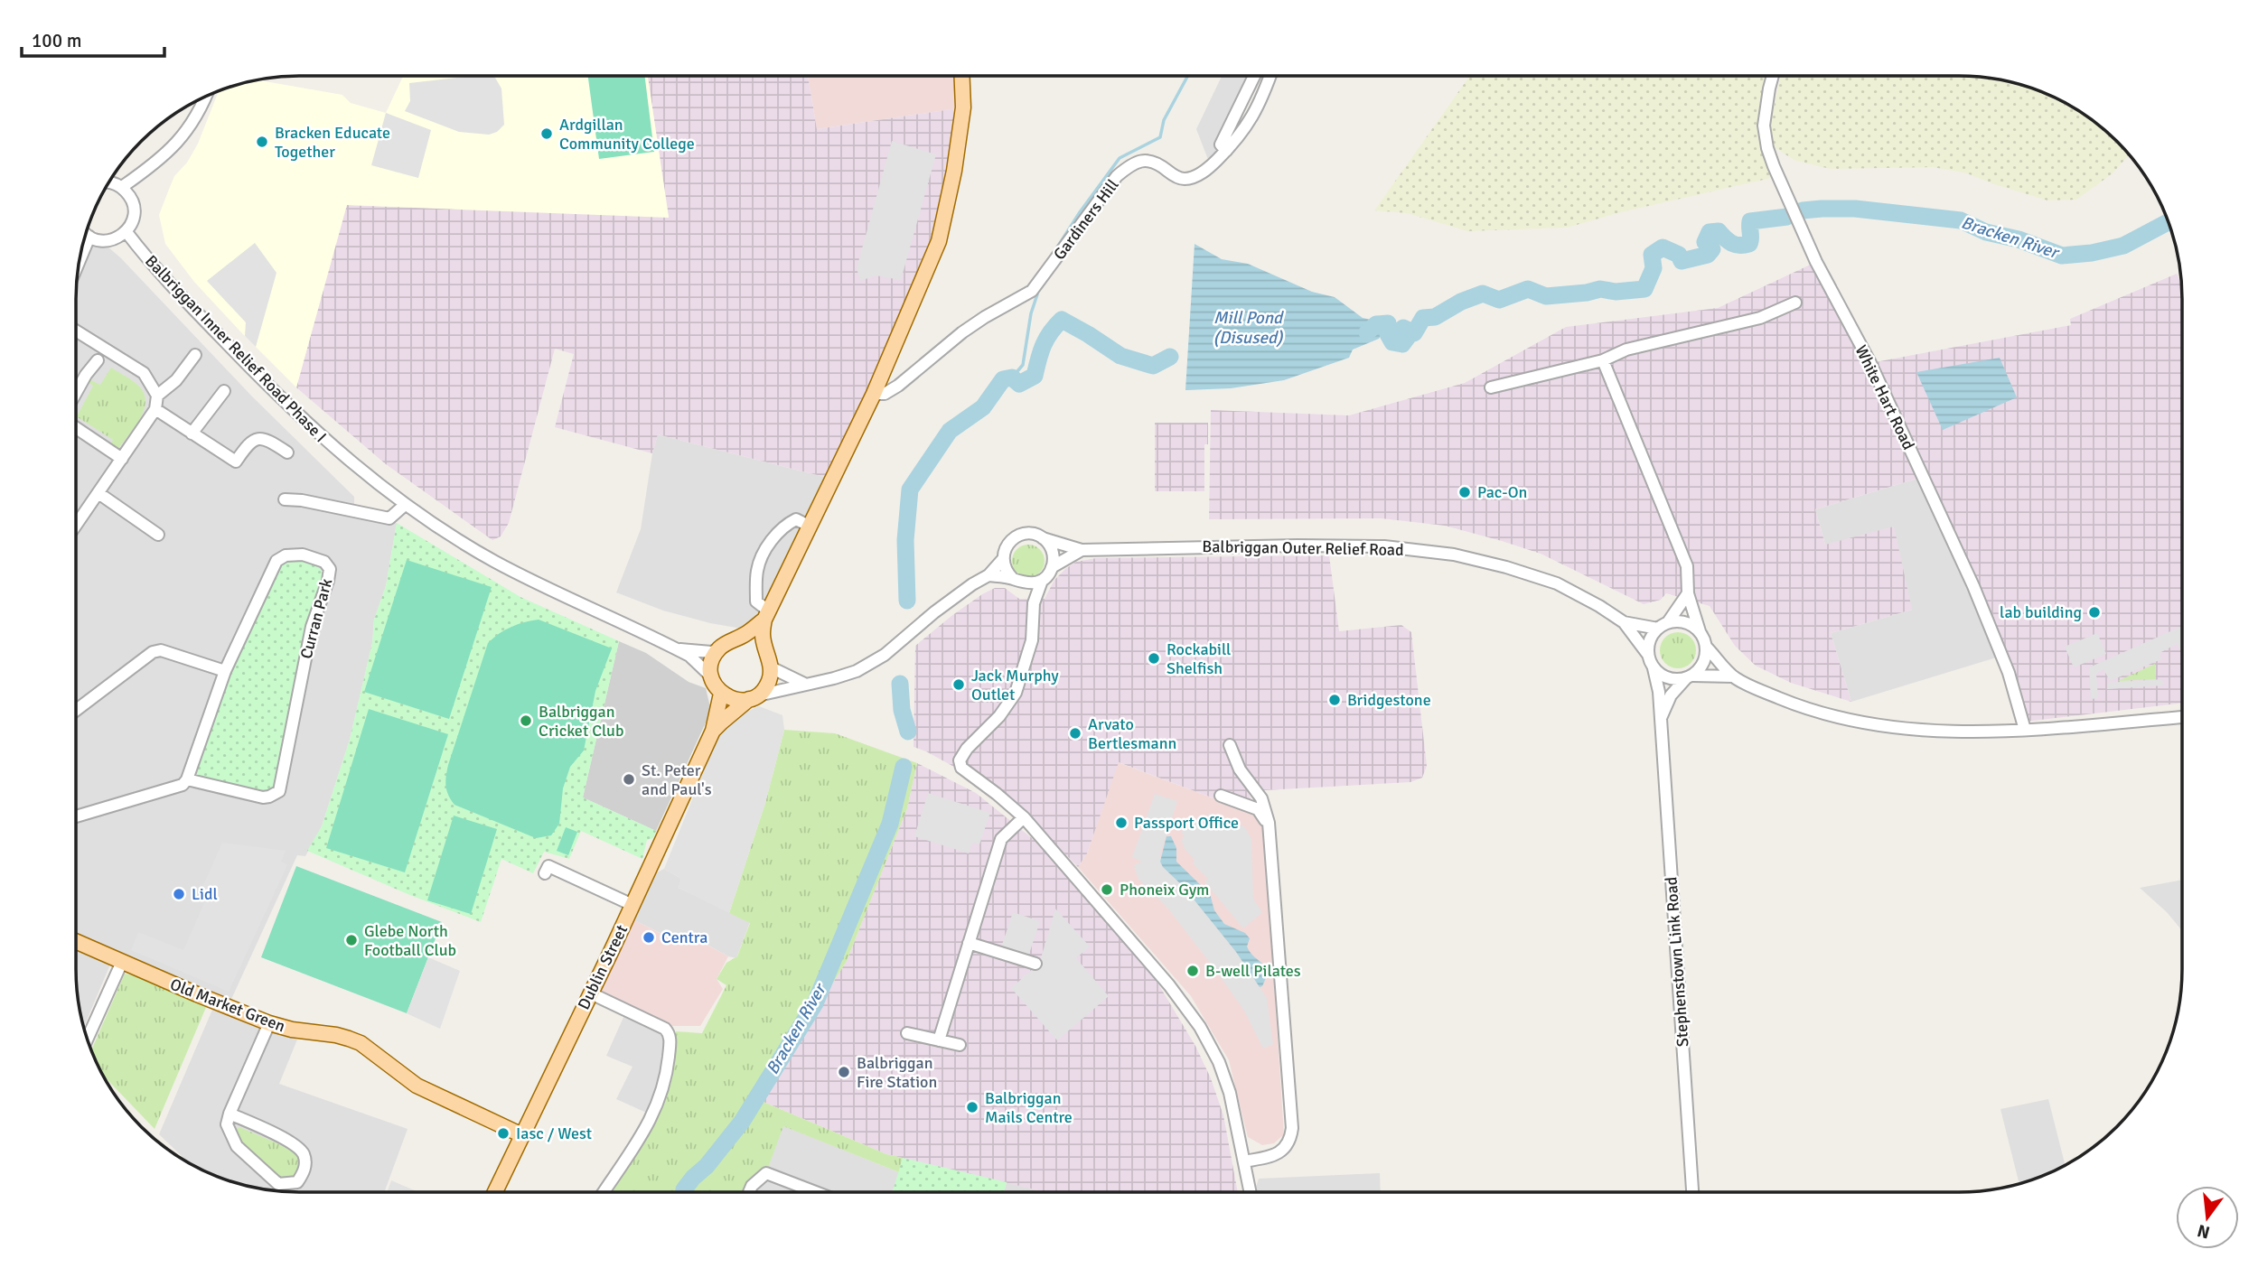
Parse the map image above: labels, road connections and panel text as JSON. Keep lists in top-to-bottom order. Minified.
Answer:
{"streets":{"main road":["Dublin Street","Old Market Green"],"street":["Gardiners Hill","Balbriggan Inner Relief Road Phase I","White Hart Road","Balbriggan Outer Relief Road","Curran Park","Stephenstown Link Road"]},"crossings":[["Balbriggan Inner Relief Road Phase I","Dublin Street"],["Balbriggan Outer Relief Road","Stephenstown Link Road"],["Dublin Street","Old Market Green"]],"water":["Bracken River","Mill Pond (Disused)"],"places":["Ardgillan Community College","Bracken Educate Together","Pac-On","lab building","Rockabill Shelfish","Jack Murphy Outlet","Bridgestone","Balbriggan Cricket Club","Arvato Bertlesmann","St. Peter and Paul's","Passport Office","Phoneix Gym","Lidl","Centra","Glebe North Football Club","B-well Pilates","Balbriggan Fire Station","Balbriggan Mails Centre","Iasc / West"],"scale_bar":"100 m","north":"bottom"}
